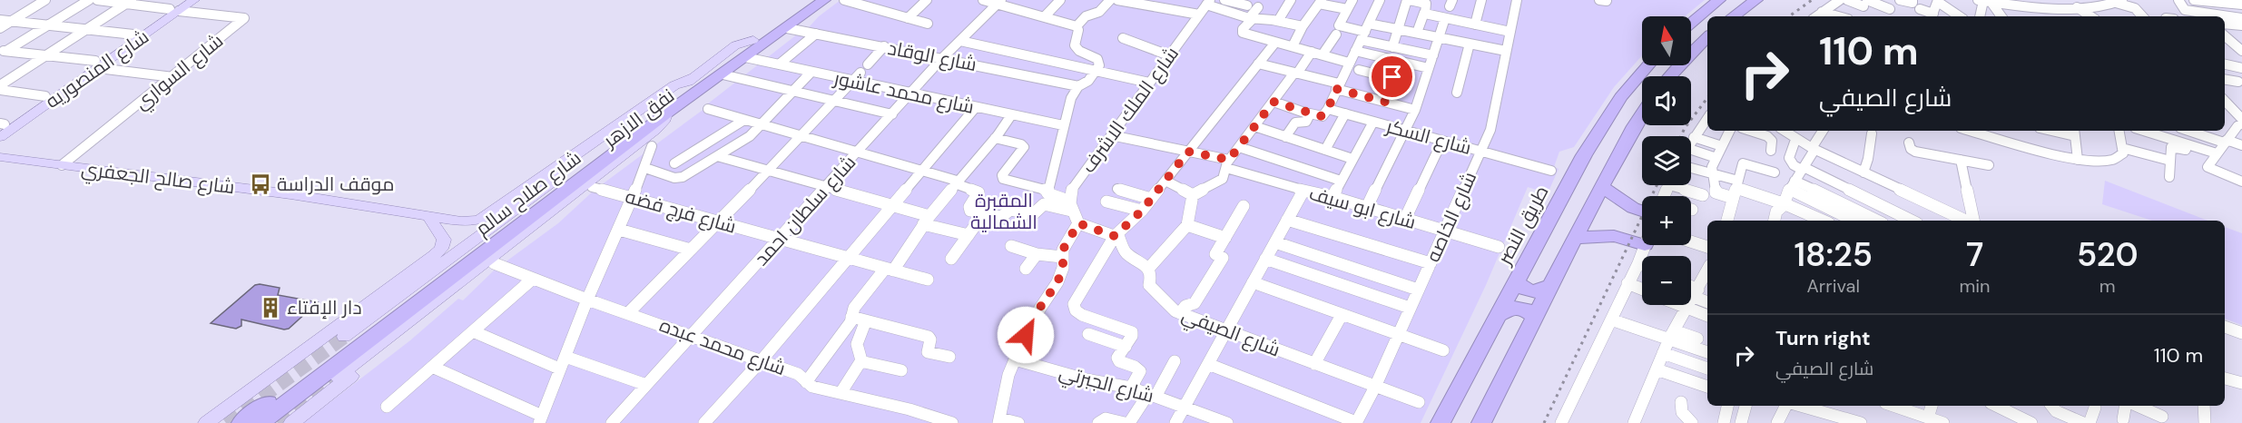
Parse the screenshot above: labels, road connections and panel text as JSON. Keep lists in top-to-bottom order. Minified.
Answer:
{"streets":{"highway":["شارع صلاح سالم","طريق النصر"],"main road":["شارع المنصوريه","نفق الازهر","شارع صالح الجعفري"],"street":["شارع الوقاد","شارع السواري","شارع محمد عاشور","شارع الملك الاشرف","شارع السكر","شارع ابو سيف","شارع سلطان احمد","شارع فرج فضه","شارع الخاصه","شارع الصيفي","شارع محمد عبده","شارع الجبرتي"]},"crossings":[["شارع الوقاد","شارع صلاح سالم"],["شارع الوقاد","شارع سلطان احمد"],["شارع المنصوريه","شارع السواري"],["شارع السواري","شارع صالح الجعفري"],["شارع محمد عاشور","شارع صلاح سالم"],["شارع محمد عاشور","شارع سلطان احمد"],["شارع الملك الاشرف","شارع ابو سيف"],["نفق الازهر","شارع صالح الجعفري"],["نفق الازهر","شارع صلاح سالم"],["شارع السكر","شارع الخاصه"],["شارع ابو سيف","شارع الخاصه"],["شارع سلطان احمد","شارع فرج فضه"],["شارع سلطان احمد","شارع محمد عبده"],["شارع الخاصه","شارع الصيفي"]],"parks":["المقبرة الشمالية"],"places":{"bus stop":["موقف الدراسة"],"building":["دار الإفتاء"]},"north":"top","page":{"map_buttons":["+","−"],"turn":["110 m","شارع الصيفي"],"eta":["18:25","Arrival","7","min","520","m"],"list":[{"name":"Turn right","note":"شارع الصيفي","value":"110 m"}]}}
